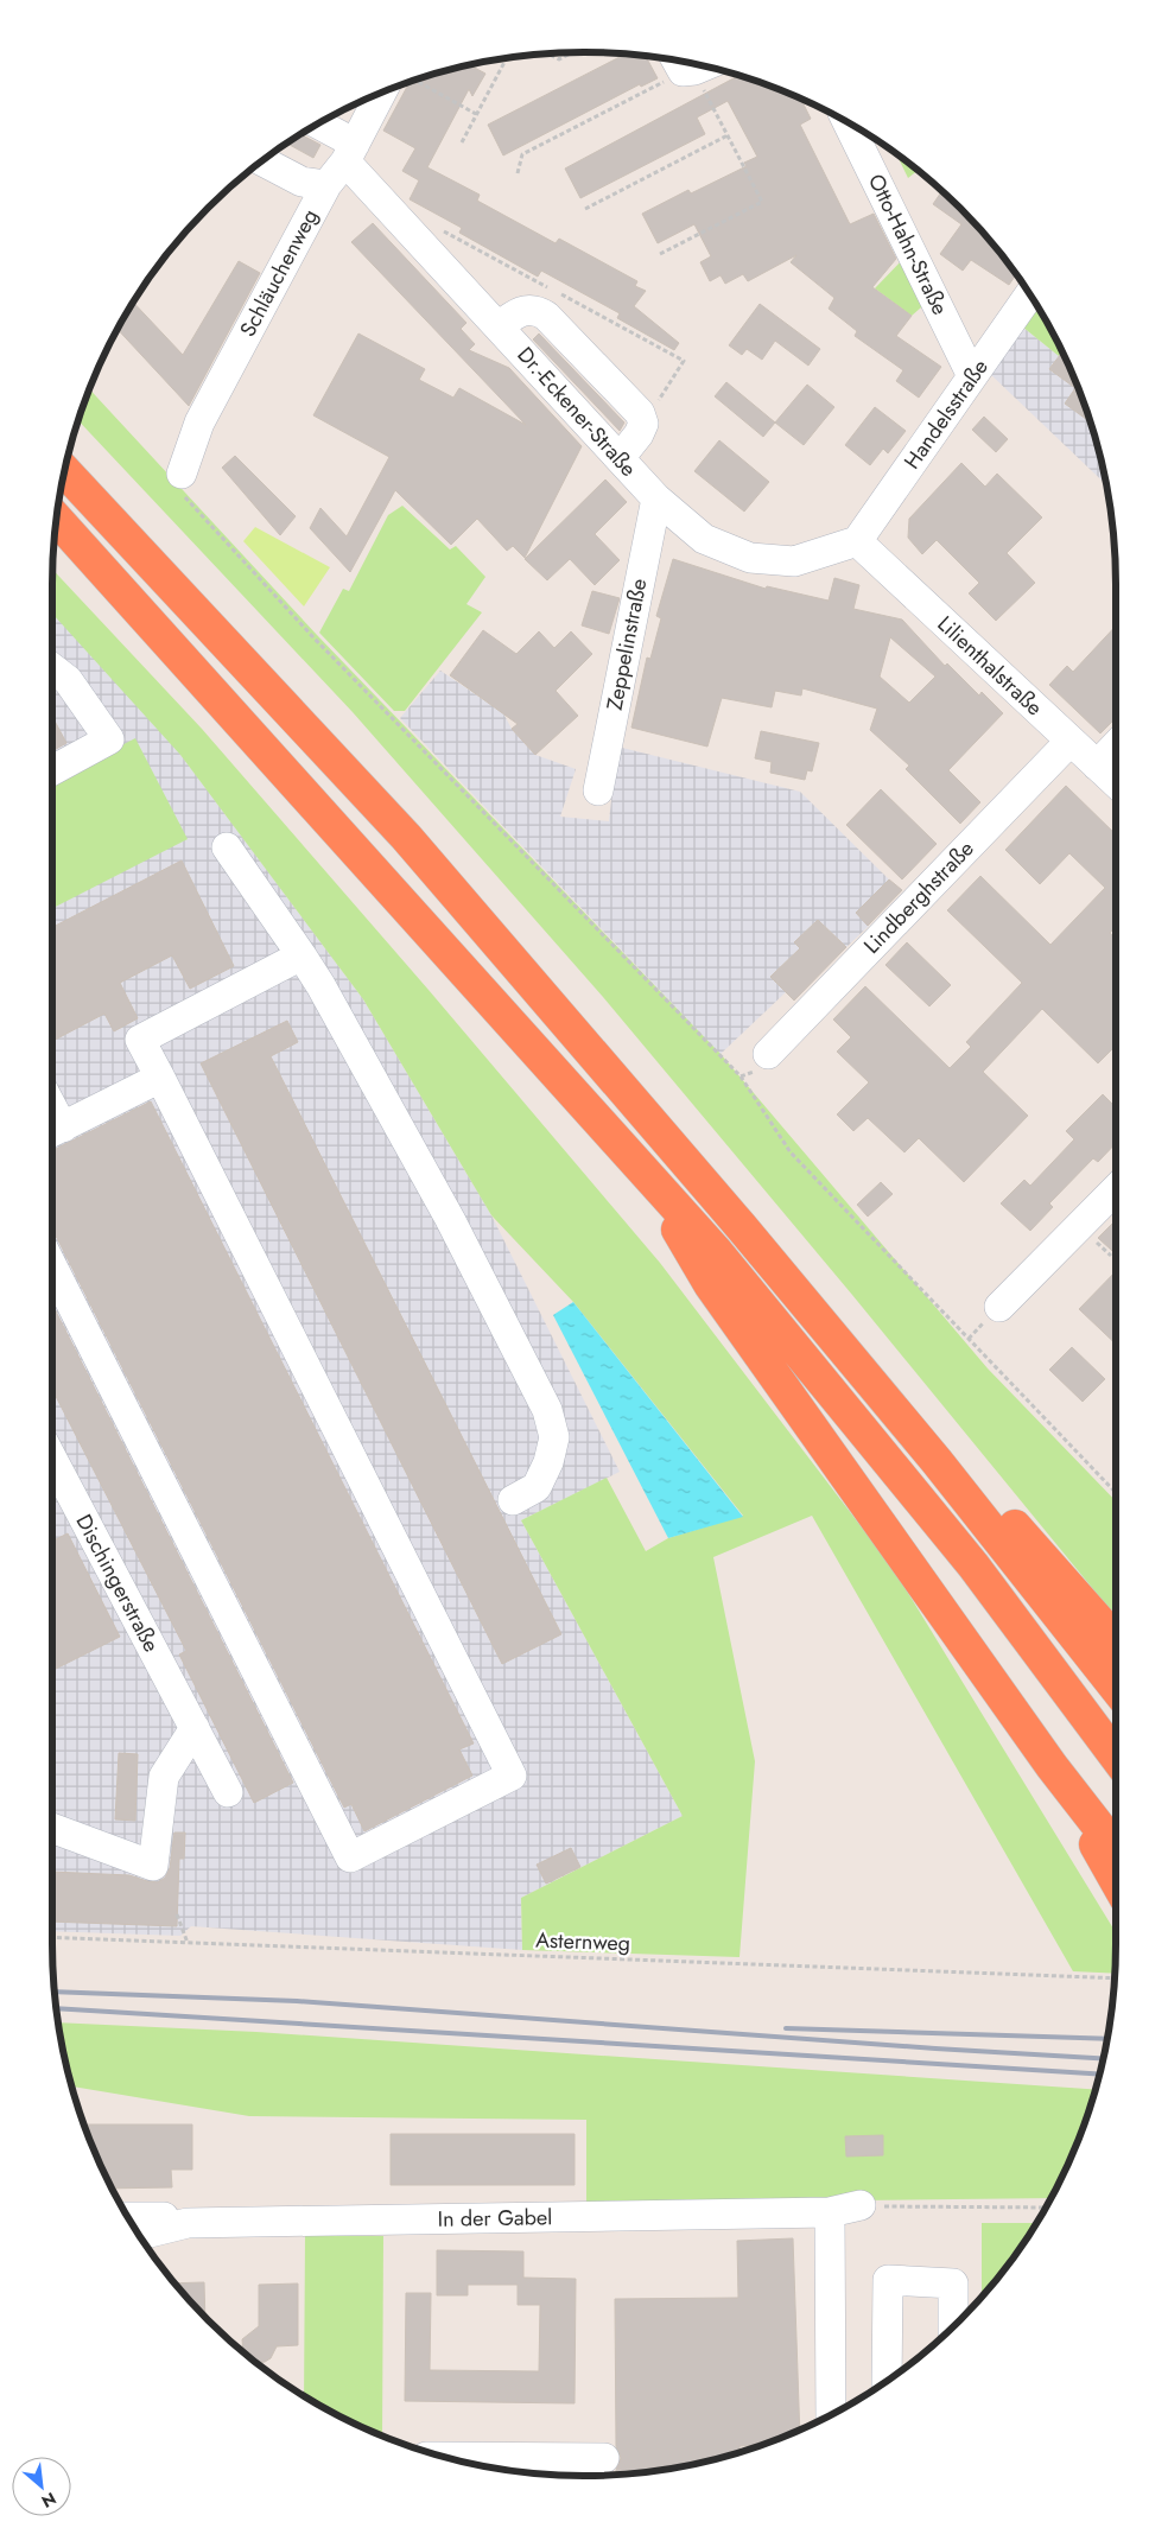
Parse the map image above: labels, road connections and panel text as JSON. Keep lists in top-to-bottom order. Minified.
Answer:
{"streets":{"street":["Otto-Hahn-Straße","Schläuchenweg","Dr.-Eckener-Straße","Handelsstraße","Zeppelinstraße","Lilienthalstraße","Lindberghstraße","Dischingerstraße","In der Gabel"],"path":["Asternweg"]},"crossings":[["Otto-Hahn-Straße","Handelsstraße"],["Schläuchenweg","Dr.-Eckener-Straße"],["Dr.-Eckener-Straße","Handelsstraße"],["Dr.-Eckener-Straße","Zeppelinstraße"],["Dr.-Eckener-Straße","Lilienthalstraße"],["Handelsstraße","Lilienthalstraße"],["Lilienthalstraße","Lindberghstraße"]],"north":"bottom right"}
